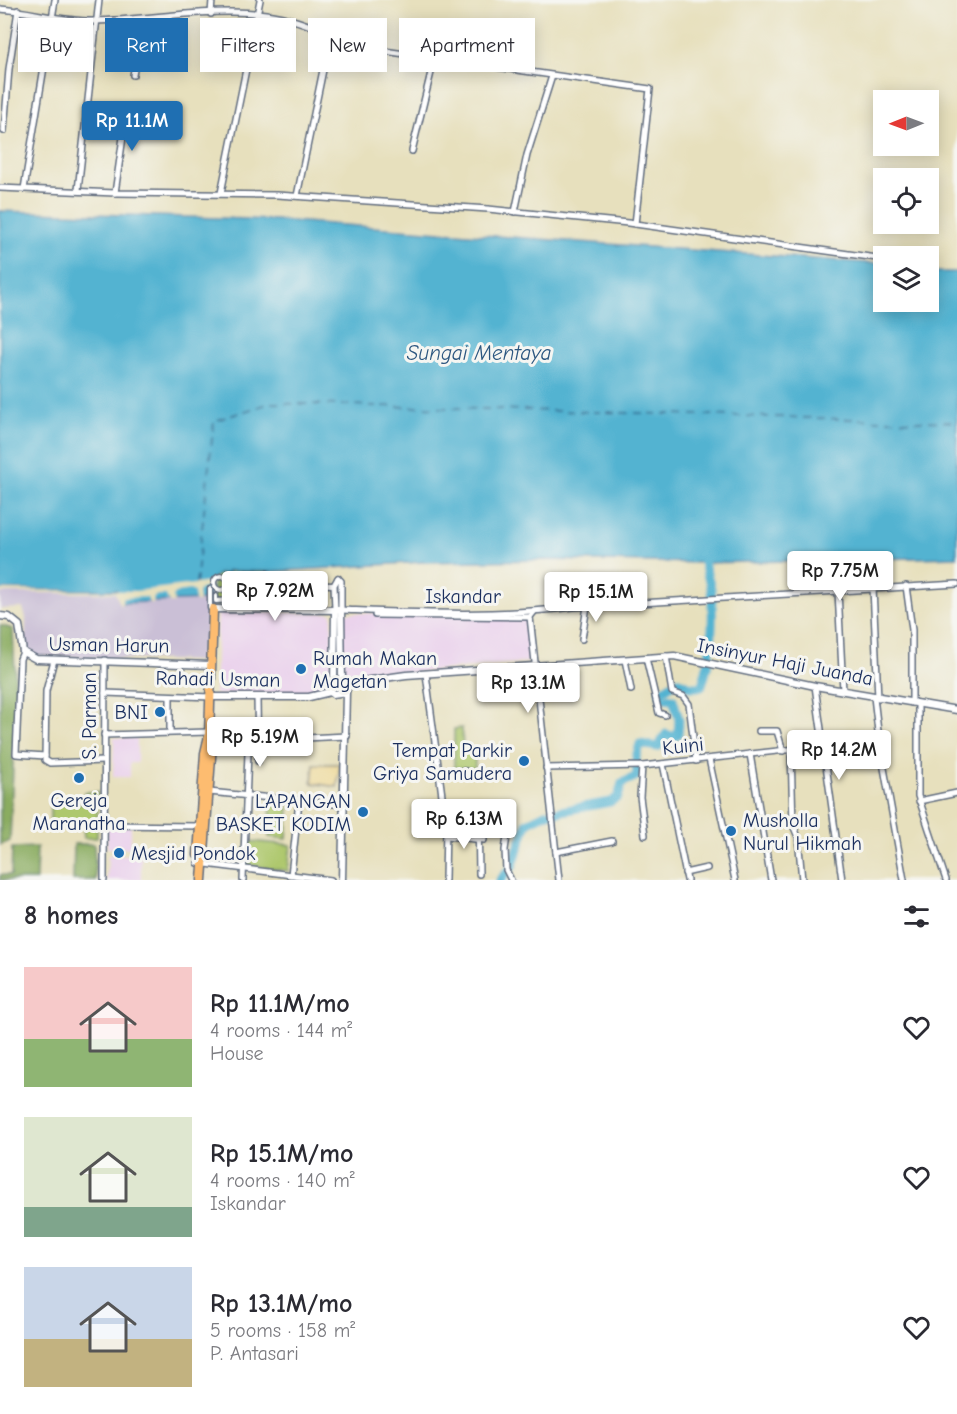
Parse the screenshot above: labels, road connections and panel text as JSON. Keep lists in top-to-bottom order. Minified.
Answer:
{"streets":{"street":["Iskandar","Usman Harun","Insinyur Haji Juanda","Rahadi Usman","S. Parman","Kuini"]},"crossings":[["Usman Harun","S. Parman"],["Rahadi Usman","S. Parman"]],"water":["Sungai Mentaya"],"places":["Rumah Makan Magetan","BNI","Tempat Parkir Griya Samudera","Gereja Maranatha","LAPANGAN BASKET KODIM","Musholla Nurul Hikmah","Mesjid Pondok"],"north":"left","page":{"chip":["Buy","Rent","Filters","New","Apartment"],"price":["Rp 11.1M","Rp 7.75M","Rp 7.92M","Rp 15.1M","Rp 13.1M","Rp 5.19M","Rp 14.2M","Rp 6.13M"],"heading":"8 homes","list":[{"name":"Rp 11.1M/mo","note":"4 rooms · 144 m² · House"},{"name":"Rp 15.1M/mo","note":"4 rooms · 140 m² · Iskandar"},{"name":"Rp 13.1M/mo","note":"5 rooms · 158 m² · P. Antasari"}]}}
